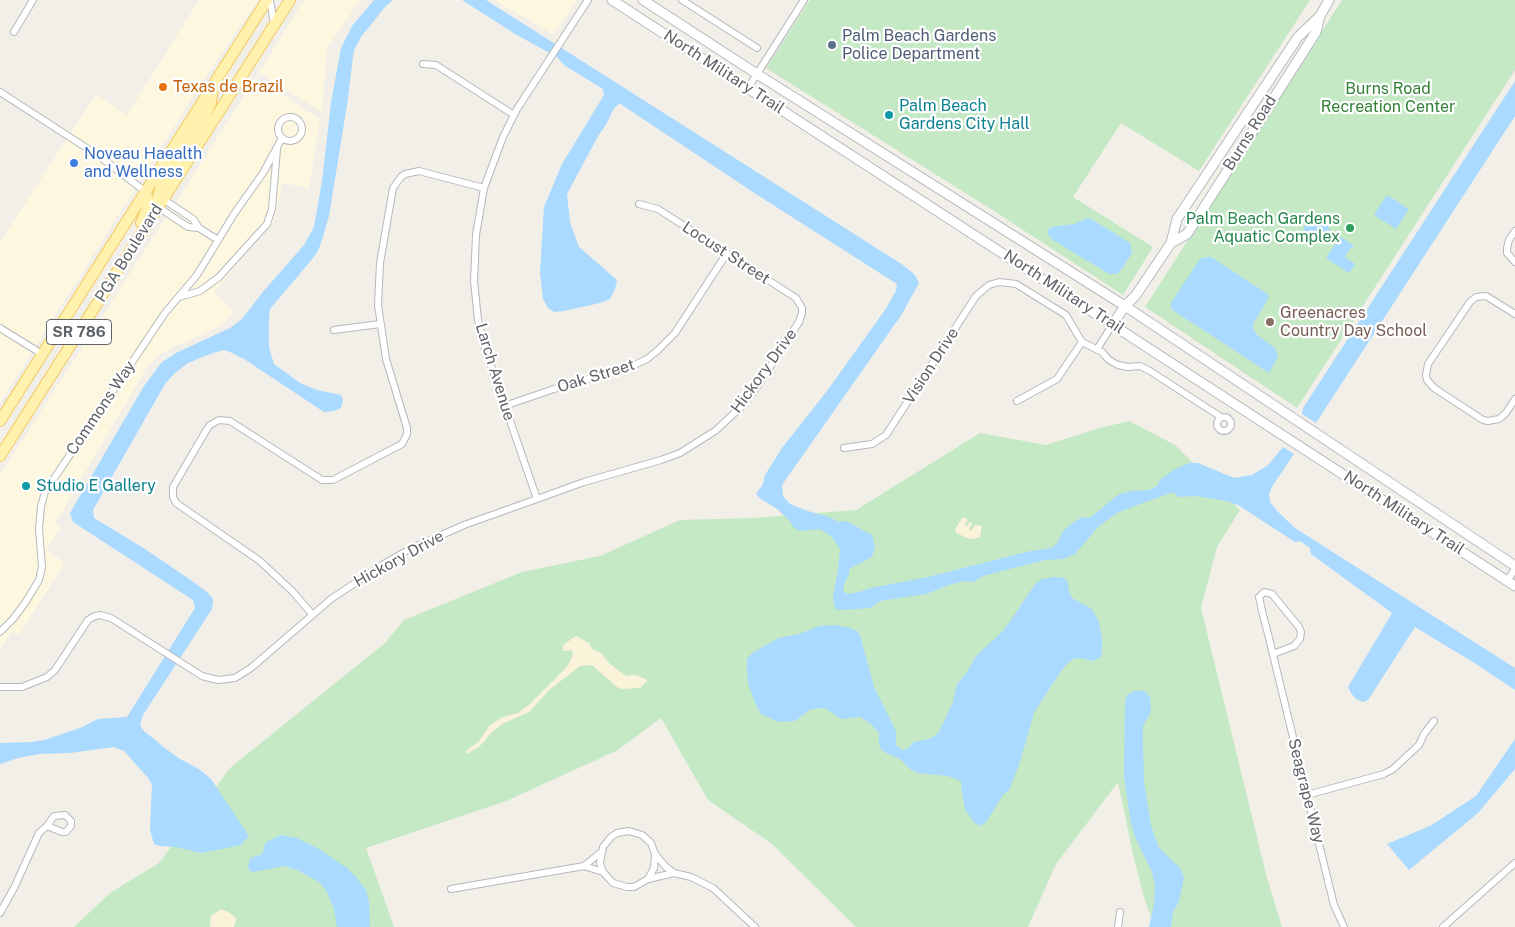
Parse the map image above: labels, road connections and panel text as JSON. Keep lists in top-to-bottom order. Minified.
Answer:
{"streets":{"main road":["North Military Trail","Burns Road","PGA Boulevard","SR 786"],"street":["Locust Street","Vision Drive","Hickory Drive","Larch Avenue","Oak Street","Commons Way","Seagrape Way"]},"crossings":[["North Military Trail","Burns Road"],["Locust Street","Hickory Drive"],["Locust Street","Oak Street"],["Hickory Drive","Larch Avenue"],["Larch Avenue","Oak Street"]],"parks":["Burns Road Recreation Center"],"places":["Palm Beach Gardens Police Department","Texas de Brazil","Palm Beach Gardens City Hall","Noveau Haealth and Wellness","Palm Beach Gardens Aquatic Complex","Greenacres Country Day School","Studio E Gallery"]}
